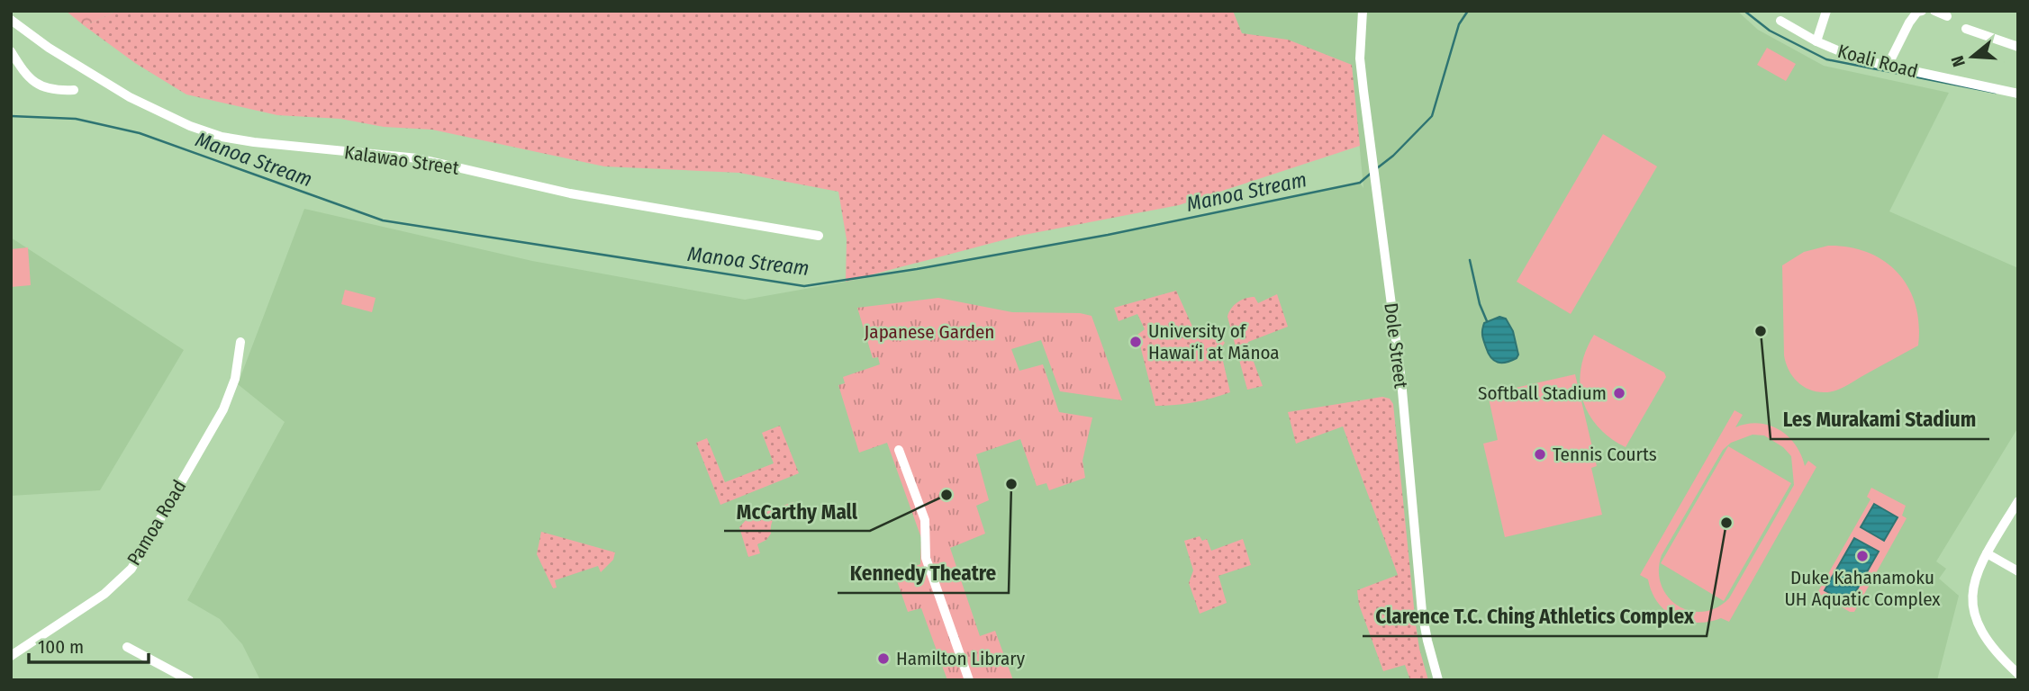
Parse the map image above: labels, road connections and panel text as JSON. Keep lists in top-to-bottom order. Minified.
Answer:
{"streets":{"street":["Koali Road","Kalawao Street","Dole Street","Pamoa Road"]},"water":["Manoa Stream"],"parks":["Japanese Garden"],"places":["Les Murakami Stadium","University of Hawaiʻi at Mānoa","Softball Stadium","Tennis Courts","Kennedy Theatre","McCarthy Mall","Clarence T.C. Ching Athletics Complex","Duke Kahanamoku UH Aquatic Complex","Hamilton Library"],"scale_bar":"100 m","north":"left"}
